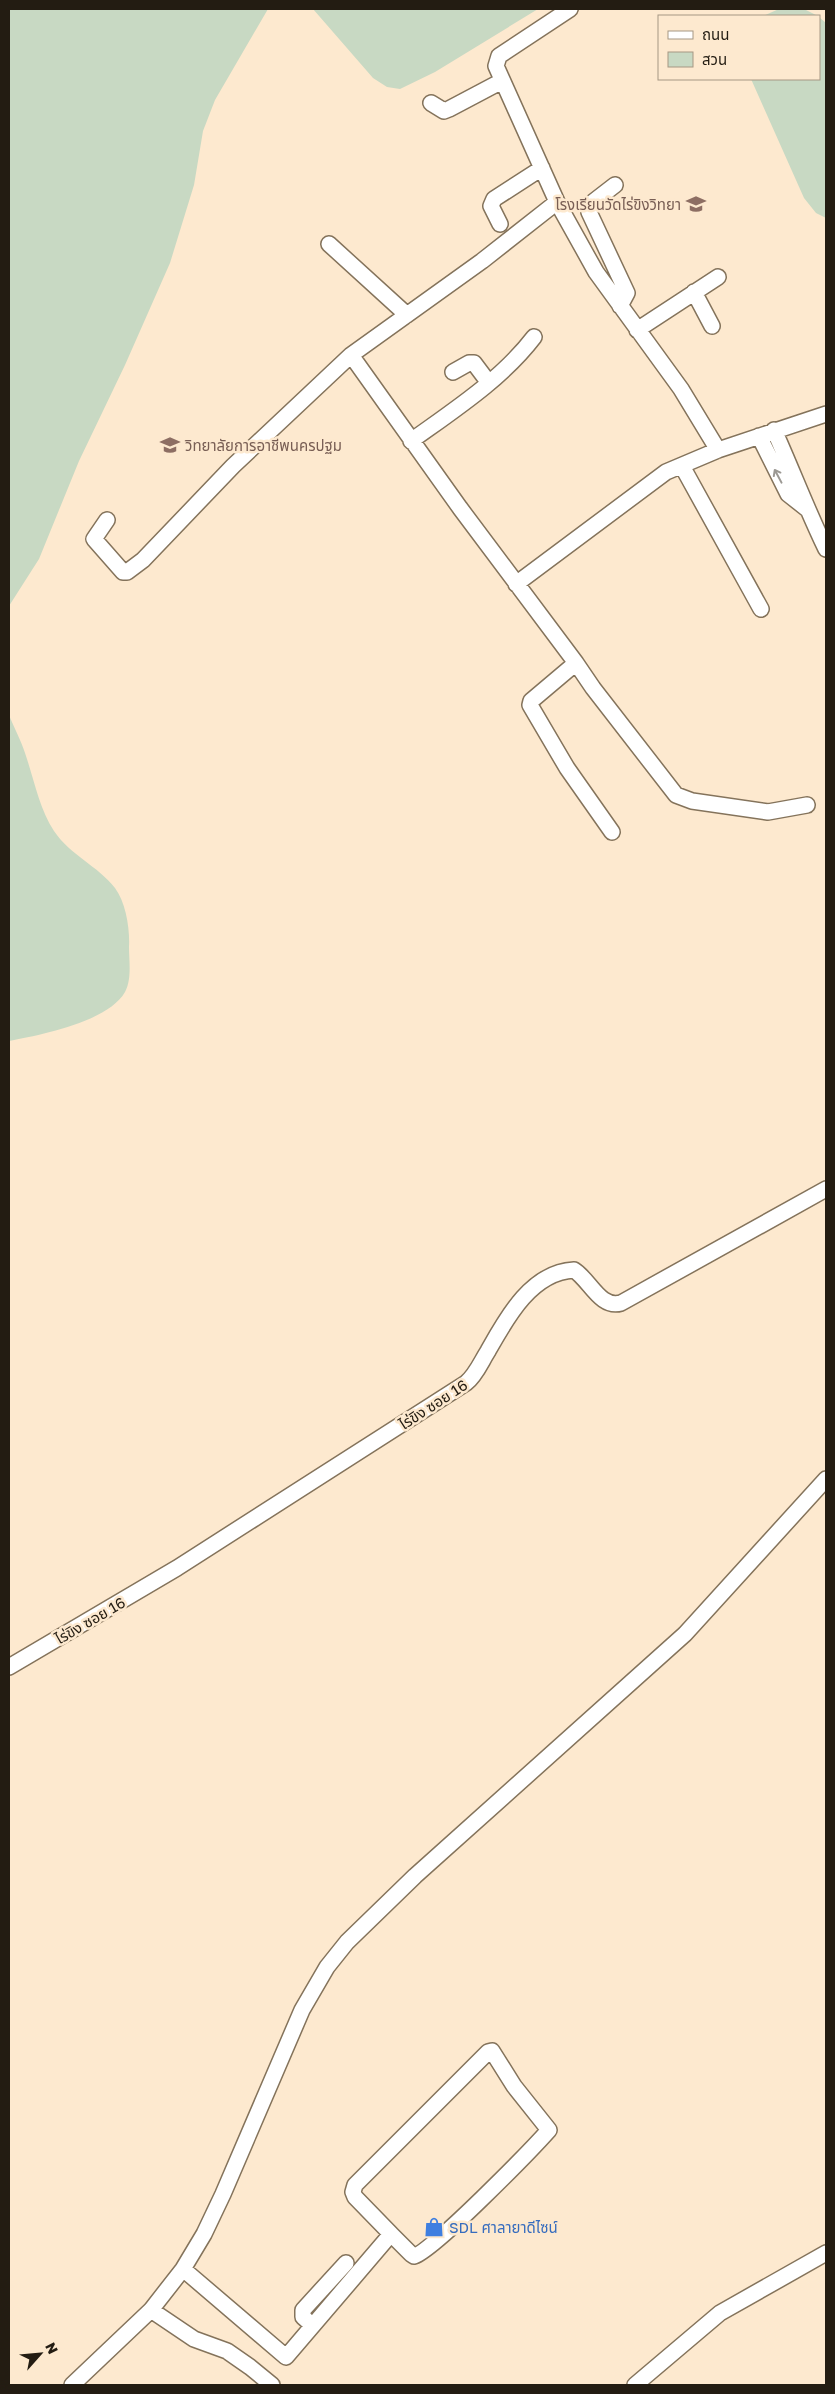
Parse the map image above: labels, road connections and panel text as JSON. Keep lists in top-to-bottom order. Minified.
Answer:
{"streets":{"street":["ไร่ขิง ซอย 16"]},"places":{"school or university":["โรงเรียนวัดไร่ขิงวิทยา","วิทยาลัยการอาชีพนครปฐม"],"shop":["SDL ศาลายาดีไซน์"]},"legend":["ถนน","สวน"],"north":"top right"}
